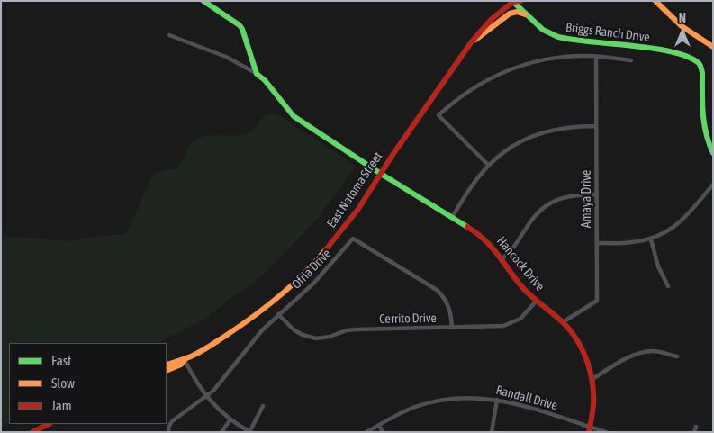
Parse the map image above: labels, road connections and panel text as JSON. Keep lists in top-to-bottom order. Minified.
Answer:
{"streets":{"street":["Briggs Ranch Drive","East Natoma Street","Amaya Drive","Hancock Drive","Ofria Drive","Cerrito Drive","Randall Drive"]},"crossings":[["Briggs Ranch Drive","East Natoma Street"],["East Natoma Street","Hancock Drive"],["Amaya Drive","Hancock Drive"],["Hancock Drive","Cerrito Drive"],["Hancock Drive","Randall Drive"],["Ofria Drive","Cerrito Drive"]],"legend":["Fast","Slow","Jam"],"north":"top"}
